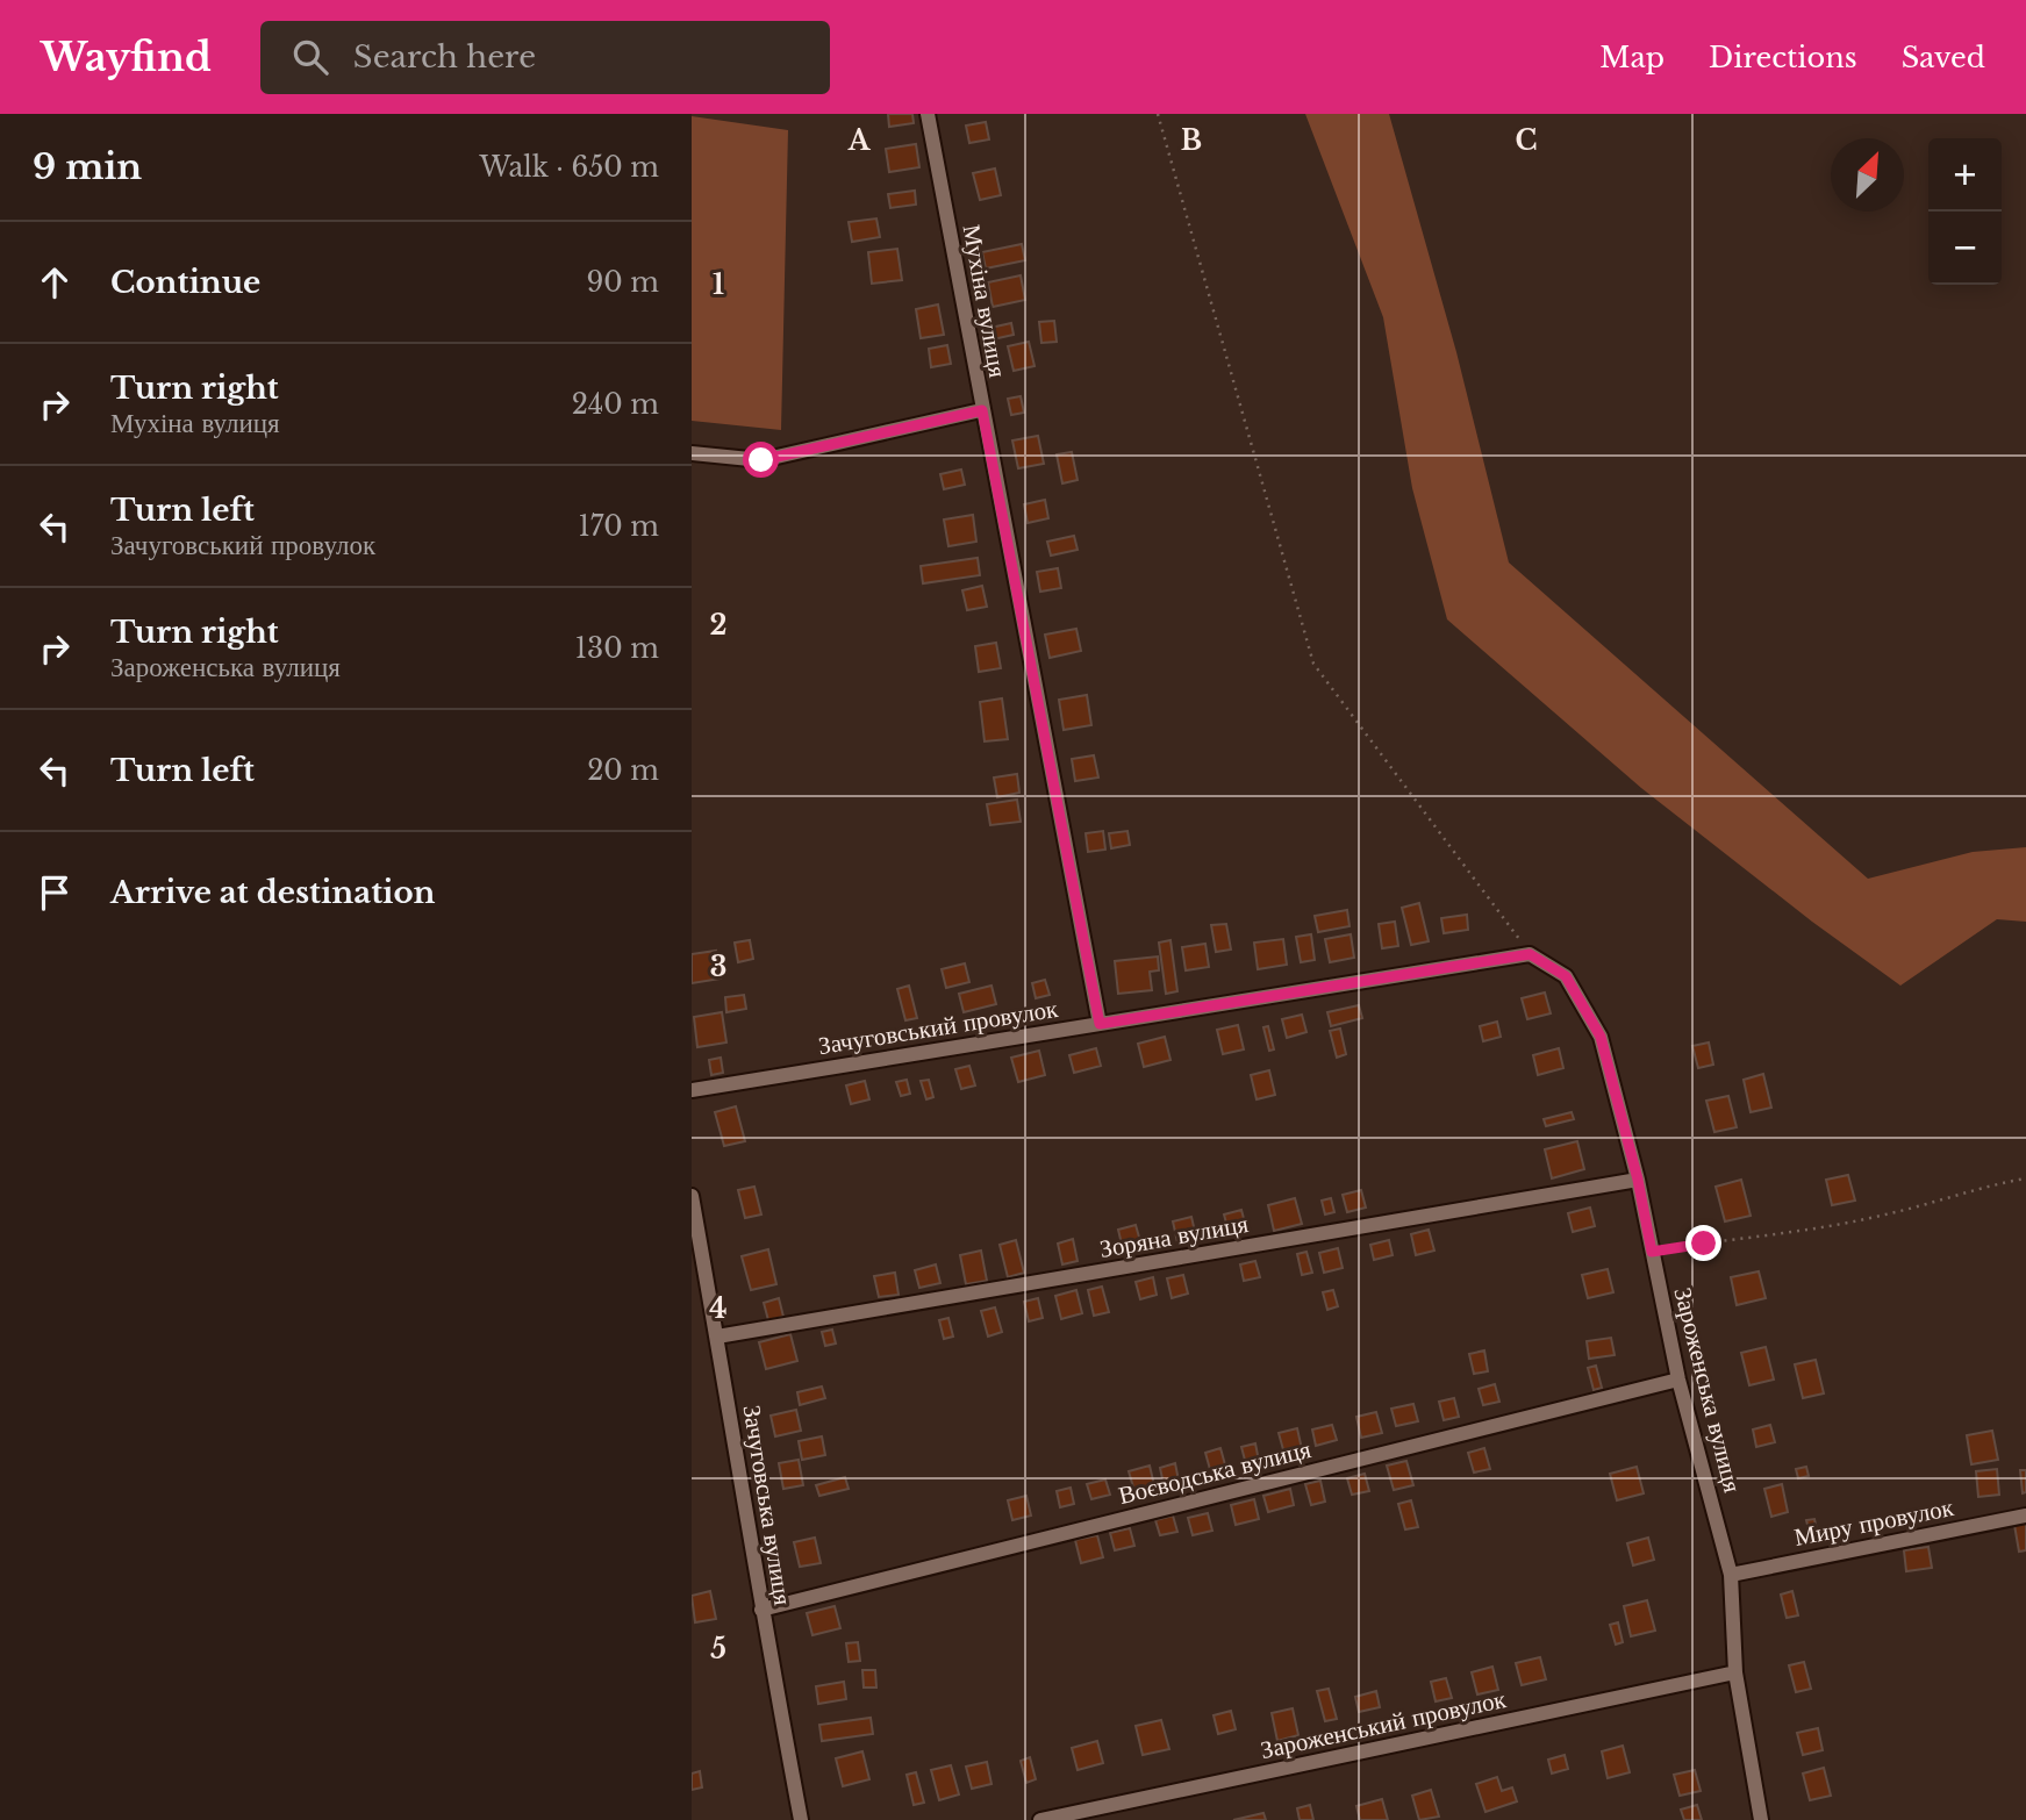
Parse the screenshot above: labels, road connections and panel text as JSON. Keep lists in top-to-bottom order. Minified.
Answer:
{"streets":{"street":["Мухіна вулиця","Зачуговський провулок","Зоряна вулиця","Зароженська вулиця","Воєводська вулиця","Зачуговська вулиця","Миру провулок","Зароженський провулок"]},"crossings":[["Мухіна вулиця","Зачуговський провулок"],["Зачуговський провулок","Зароженська вулиця"],["Зоряна вулиця","Зароженська вулиця"],["Зоряна вулиця","Зачуговська вулиця"],["Зароженська вулиця","Воєводська вулиця"],["Зароженська вулиця","Миру провулок"],["Зароженська вулиця","Зароженський провулок"],["Воєводська вулиця","Зачуговська вулиця"]],"north":"top right","page":{"header":"Wayfind","search":"Search here","nav":["Map","Directions","Saved"],"heading":["9 min","Walk · 650 m"],"map_buttons":["+","−"],"list":[["Continue","90 m"],["Turn right","Мухіна вулиця","240 m"],["Turn left","Зачуговський провулок","170 m"],["Turn right","Зароженська вулиця","130 m"],["Turn left","20 m"],"Arrive at destination"]},"grid":{"columns":["A","B","C"],"rows":["1","2","3","4","5"]}}
